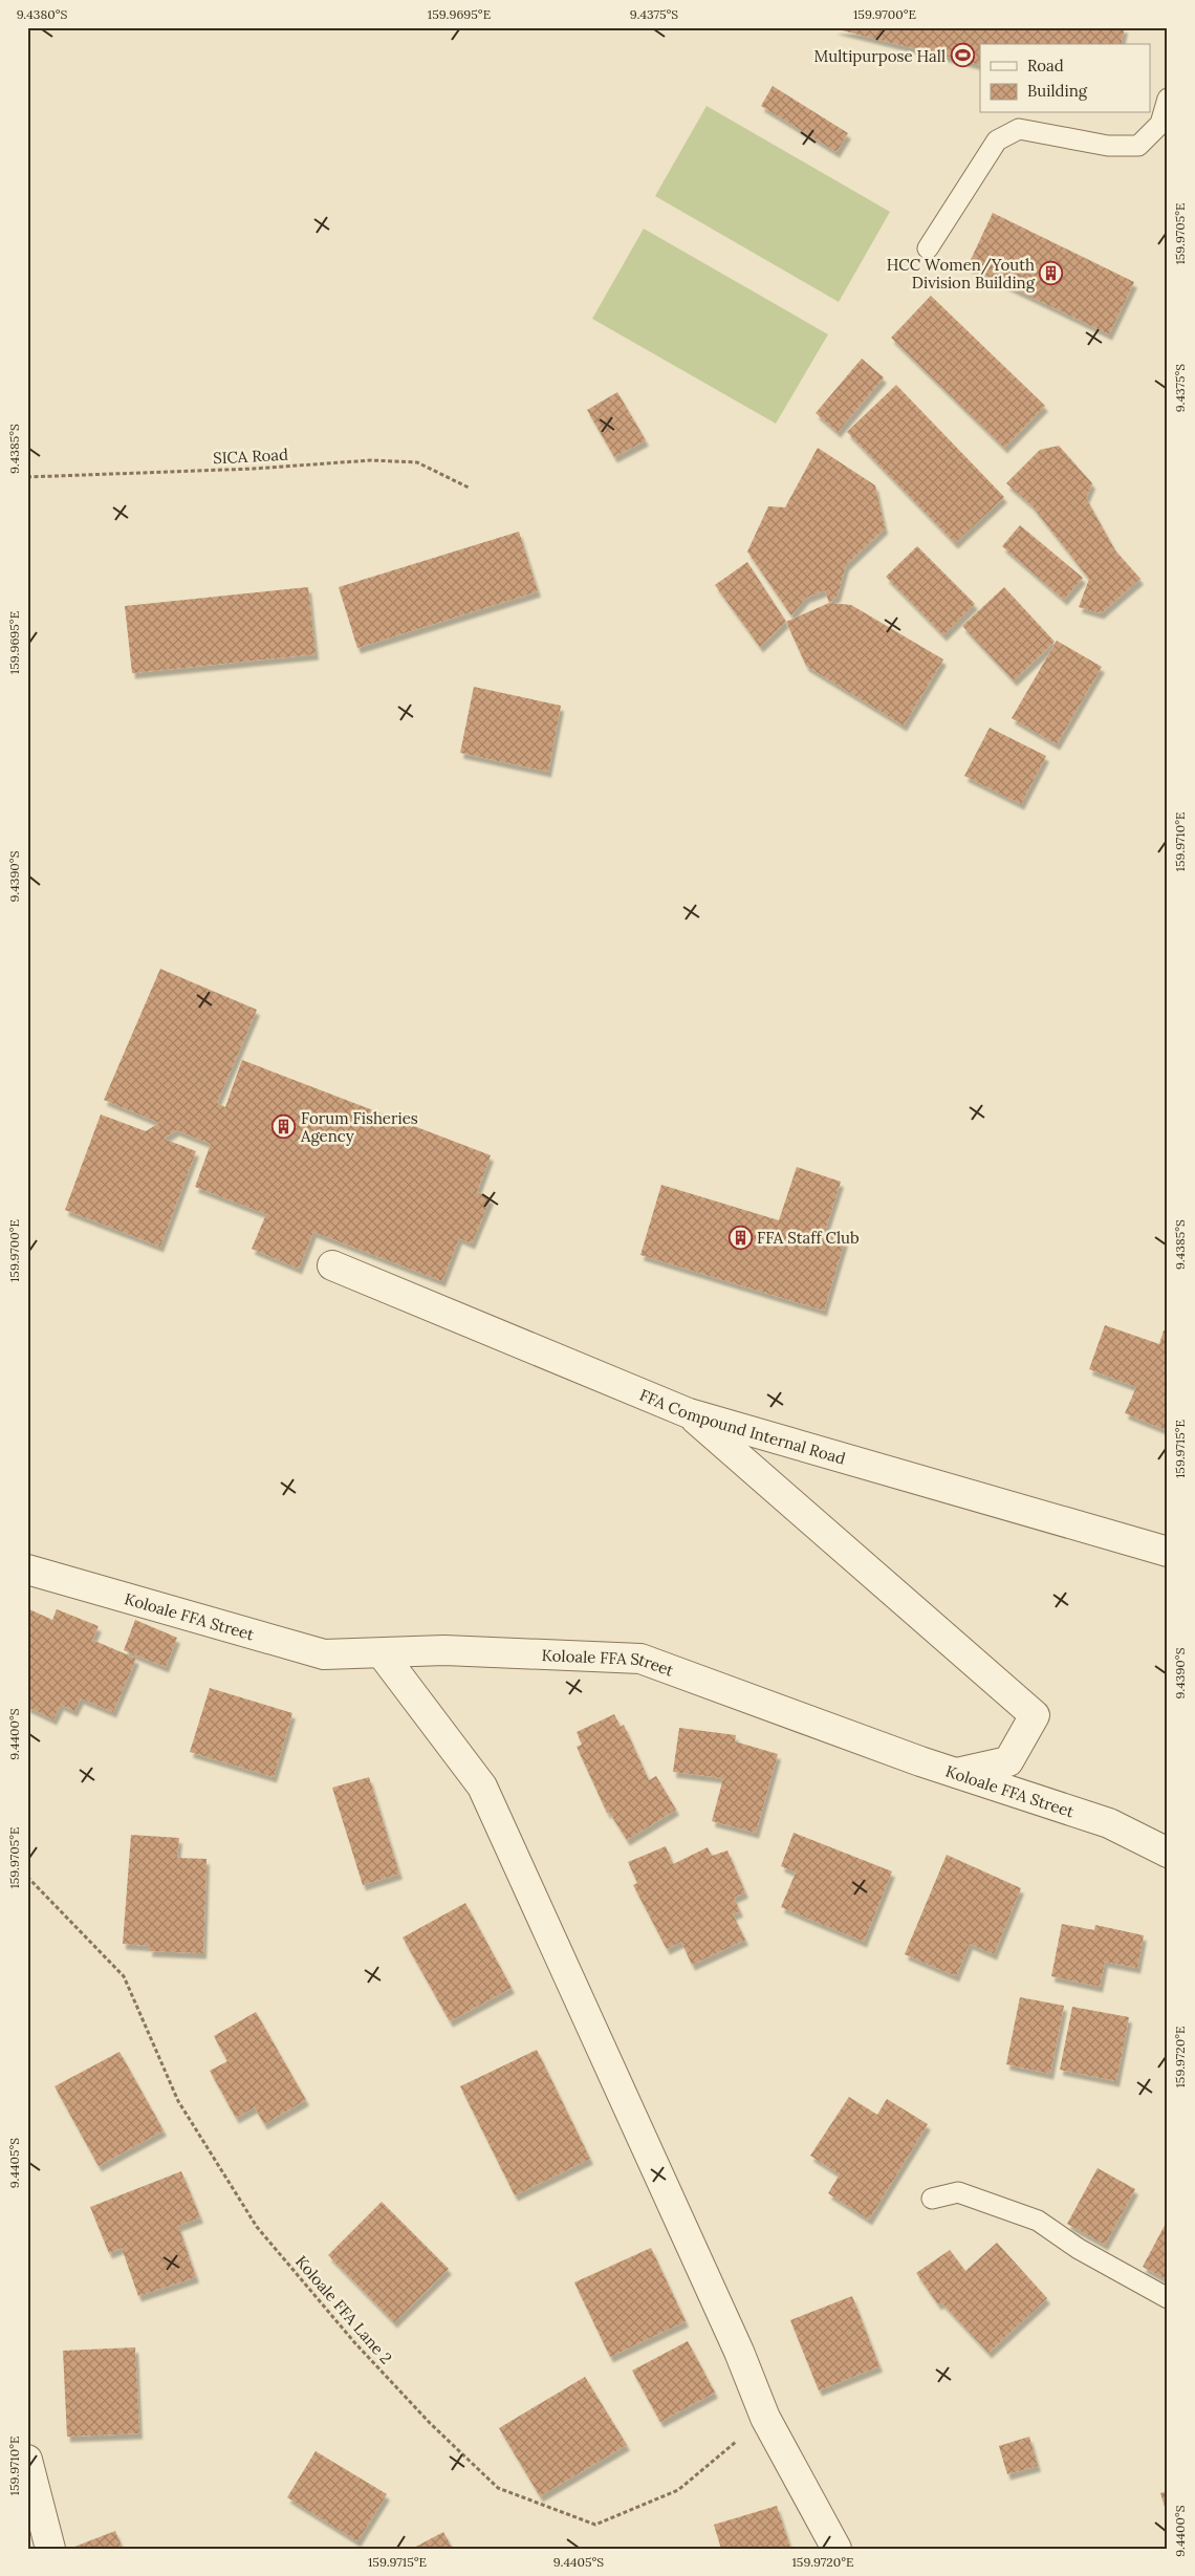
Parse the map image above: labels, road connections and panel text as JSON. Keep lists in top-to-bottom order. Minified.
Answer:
{"streets":{"street":["FFA Compound Internal Road","Koloale FFA Street"],"path":["SICA Road","Koloale FFA Lane 2"]},"places":{"sports":["Multipurpose Hall"],"building":["HCC Women/Youth Division Building","Forum Fisheries Agency","FFA Staff Club"]},"legend":["Road","Building"],"coordinates":["9.4380°S","159.9695°E","9.4375°S","159.9700°E","159.9705°E","9.4385°S","159.9710°E","9.4390°S","159.9715°E","9.4400°S","159.9720°E","9.4405°S"]}
